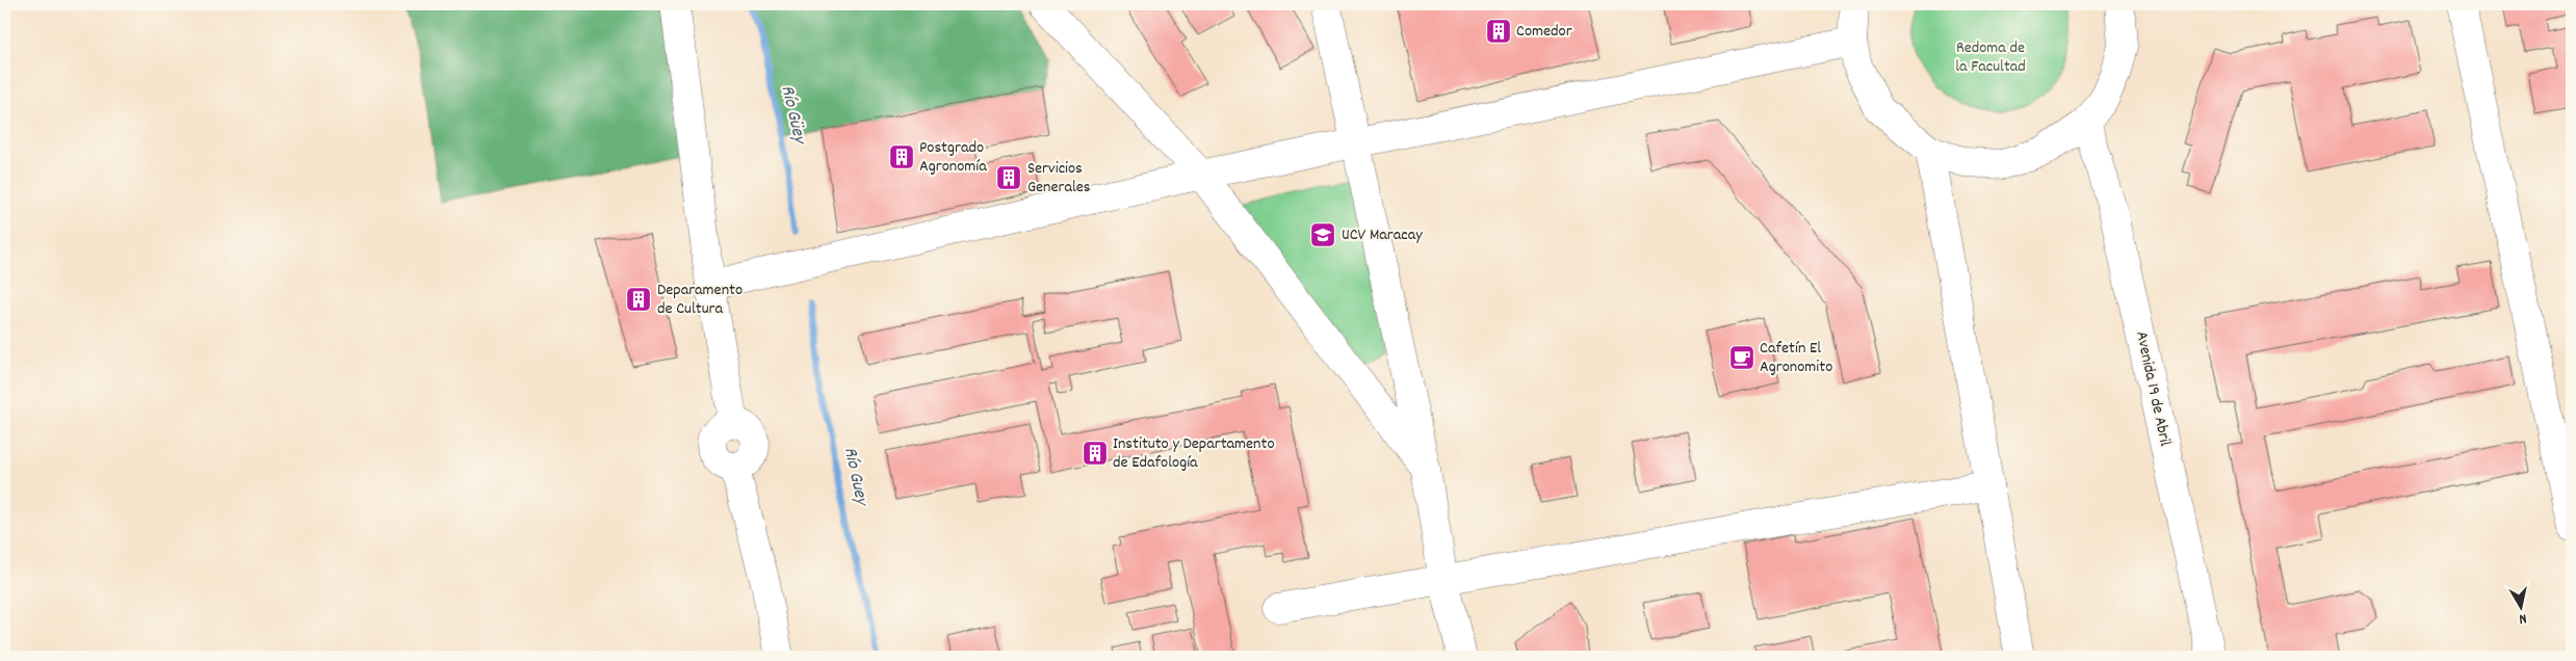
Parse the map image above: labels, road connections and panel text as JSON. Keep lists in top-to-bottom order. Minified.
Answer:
{"streets":{"lane":["Avenida 19 de Abril"]},"water":["Río Güey","Río Guey"],"parks":["Redoma de la Facultad"],"places":{"building":["Comedor","Postgrado Agronomía","Servicios Generales","Deparamento de Cultura","Instituto y Departamento de Edafología"],"school or university":["UCV Maracay"],"cafe":["Cafetín El Agronomito"]},"north":"bottom"}
